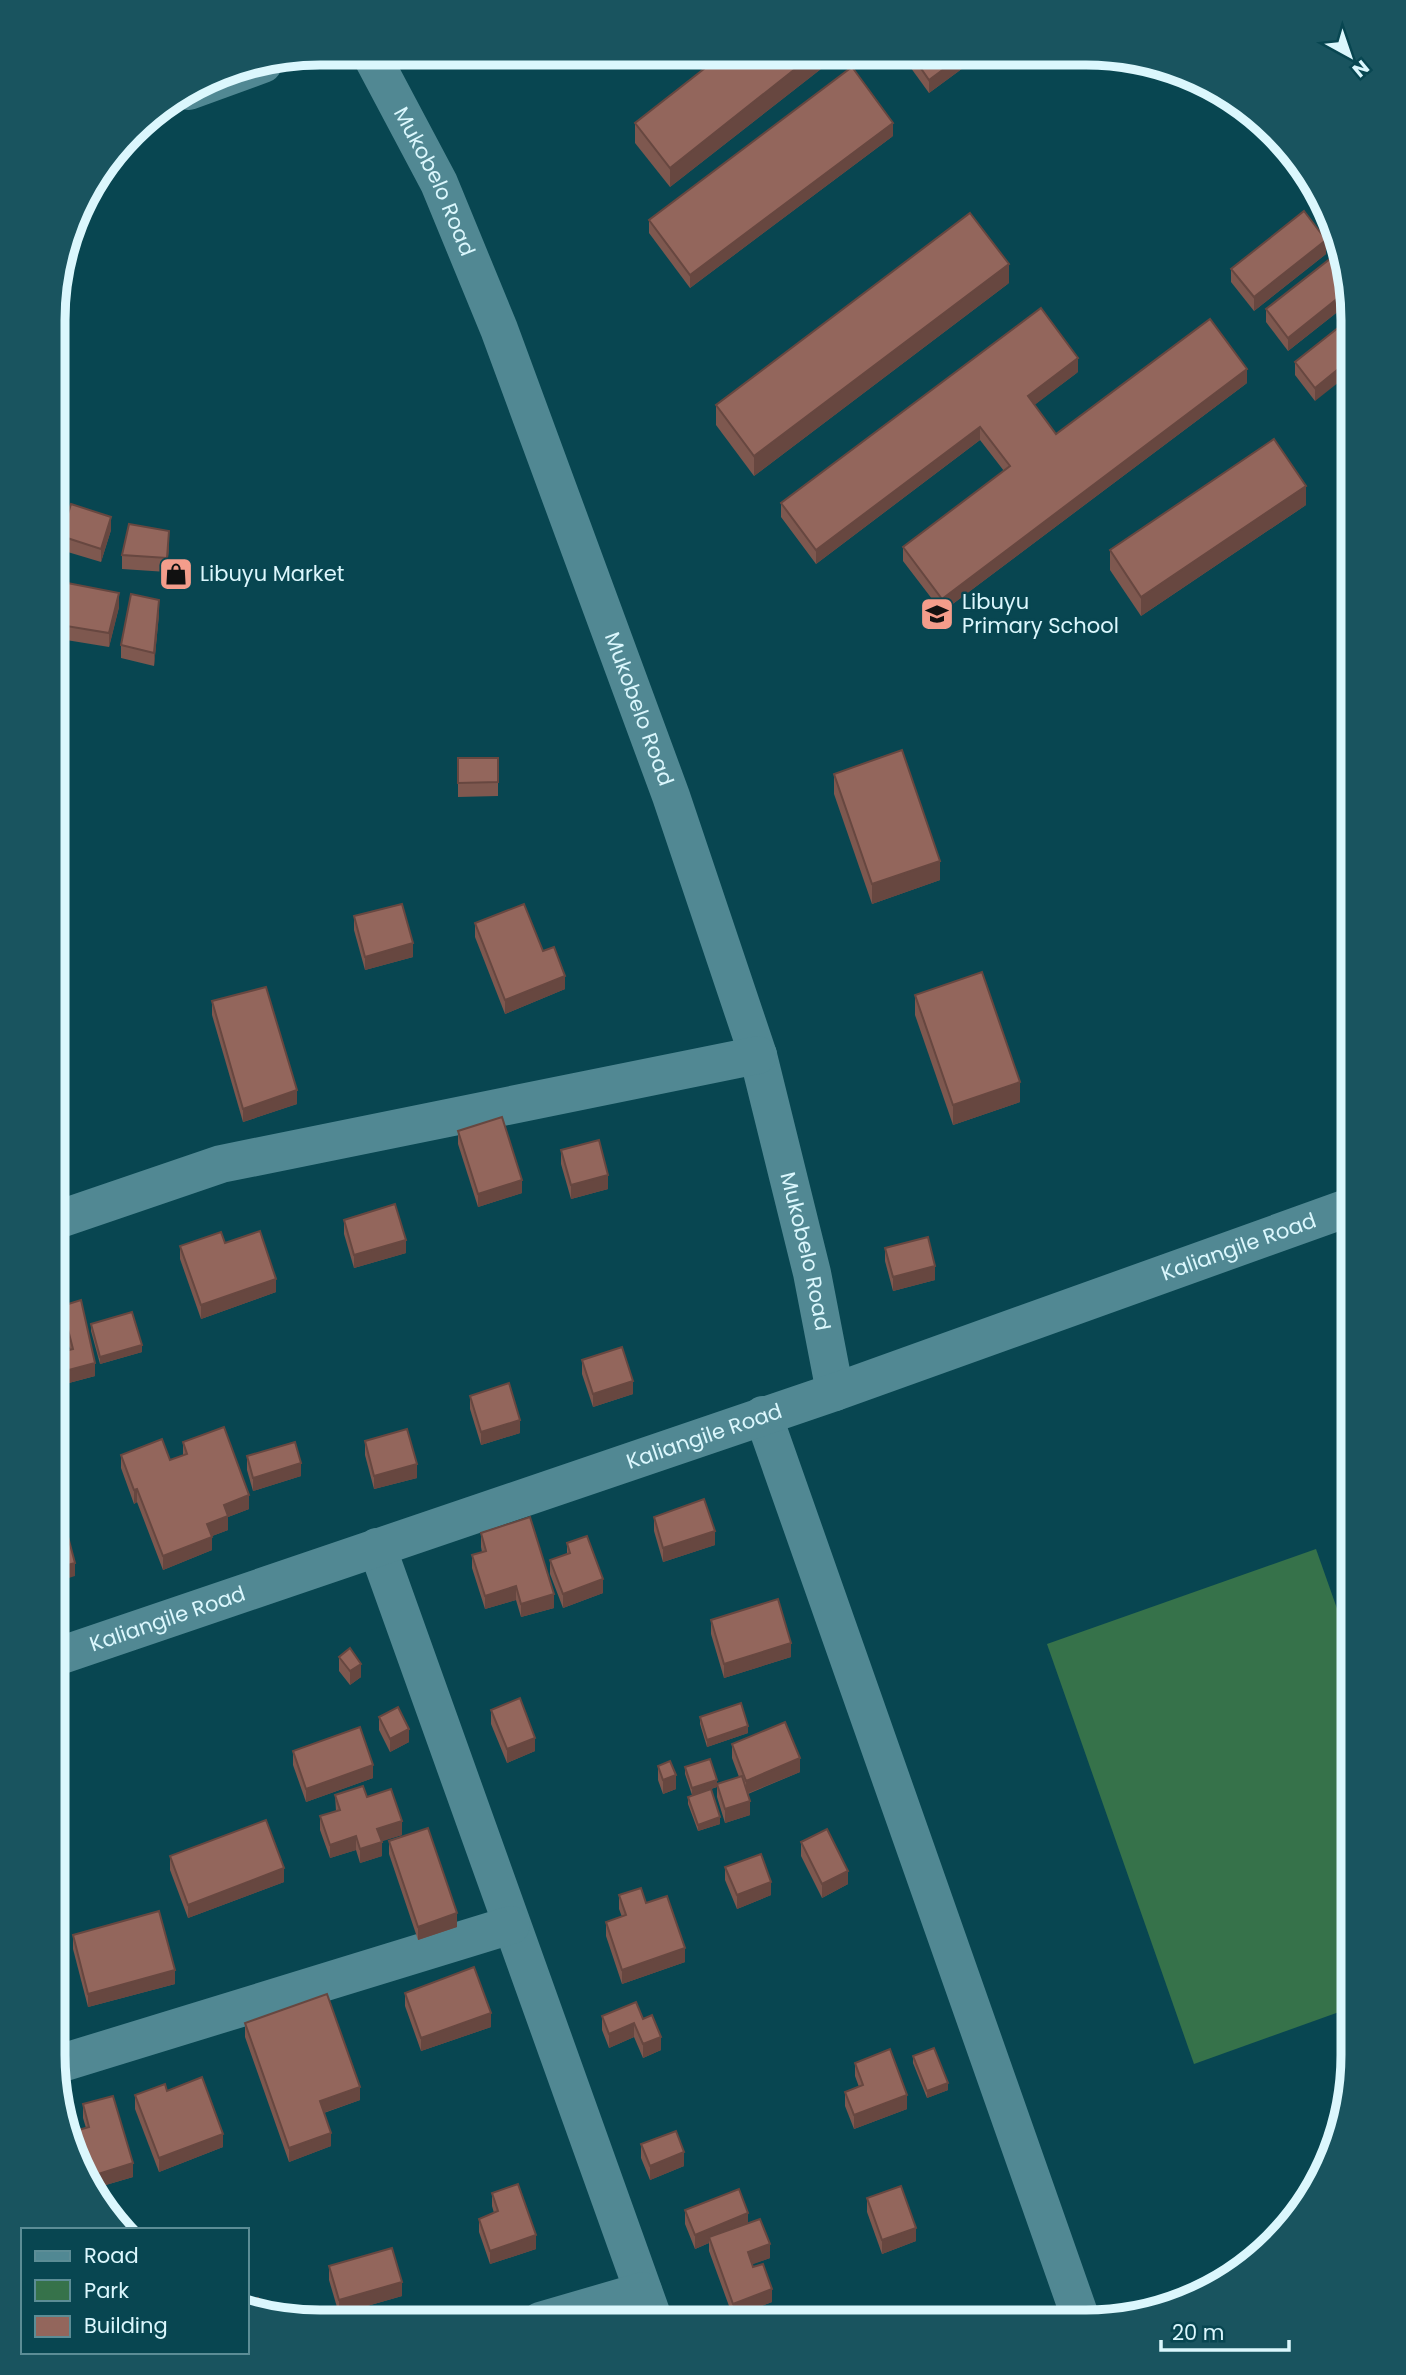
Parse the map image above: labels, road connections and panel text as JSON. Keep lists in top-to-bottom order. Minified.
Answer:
{"streets":{"street":["Mukobelo Road","Kaliangile Road"]},"crossings":[["Mukobelo Road","Kaliangile Road"]],"places":{"shop":["Libuyu Market"],"school or university":["Libuyu Primary School"]},"legend":["Road","Park","Building"],"scale_bar":"20 m","north":"bottom right"}
